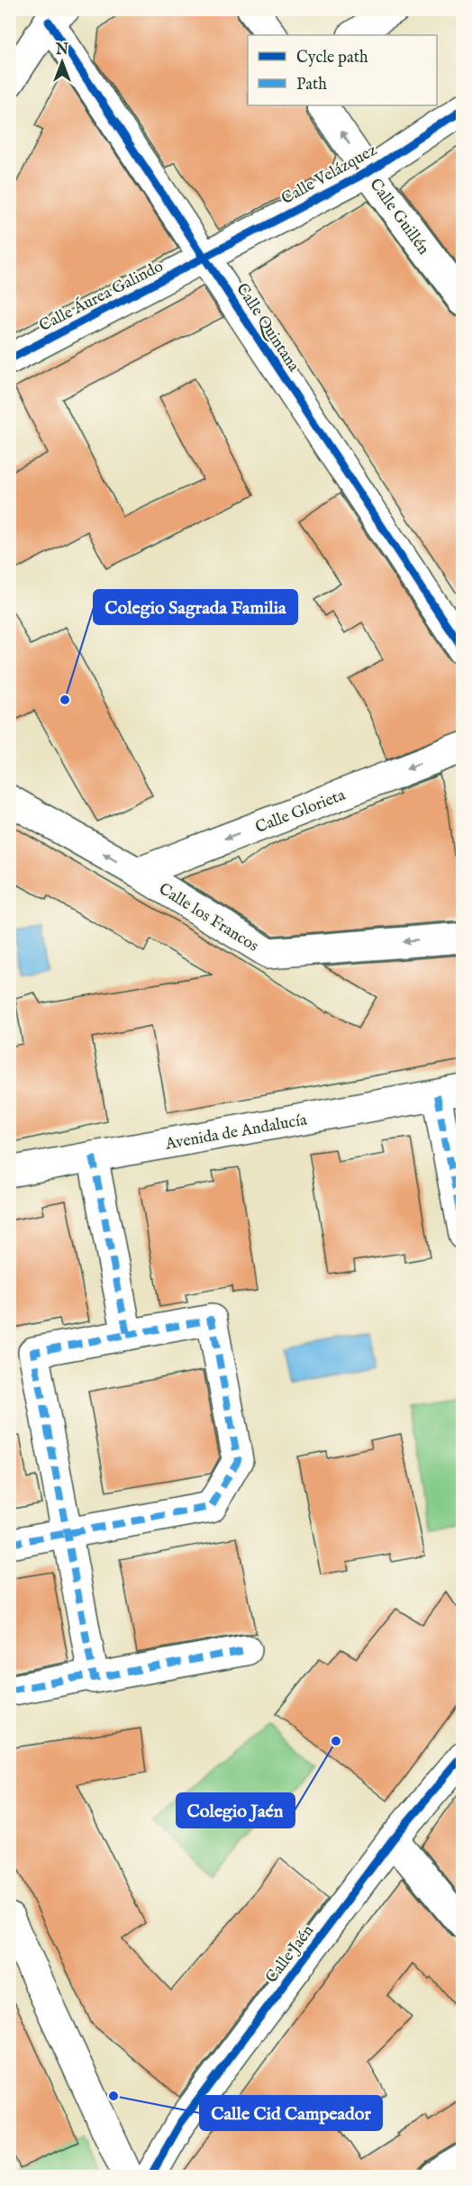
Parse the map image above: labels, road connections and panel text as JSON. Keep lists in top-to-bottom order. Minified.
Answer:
{"streets":{"street":["Calle Velázquez","Calle Guillén","Calle Áurea Galindo","Calle Quintana","Calle Glorieta","Calle los Francos","Avenida de Andalucía","Calle Jaén"]},"crossings":[["Calle Velázquez","Calle Guillén"],["Calle Velázquez","Calle Áurea Galindo"],["Calle Velázquez","Calle Quintana"],["Calle Áurea Galindo","Calle Quintana"],["Calle Glorieta","Calle los Francos"]],"one_way":["Calle Glorieta","Calle los Francos"],"places":["Colegio Sagrada Familia","Colegio Jaén","Calle Cid Campeador"],"legend":["Cycle path","Path"],"north":"top"}
